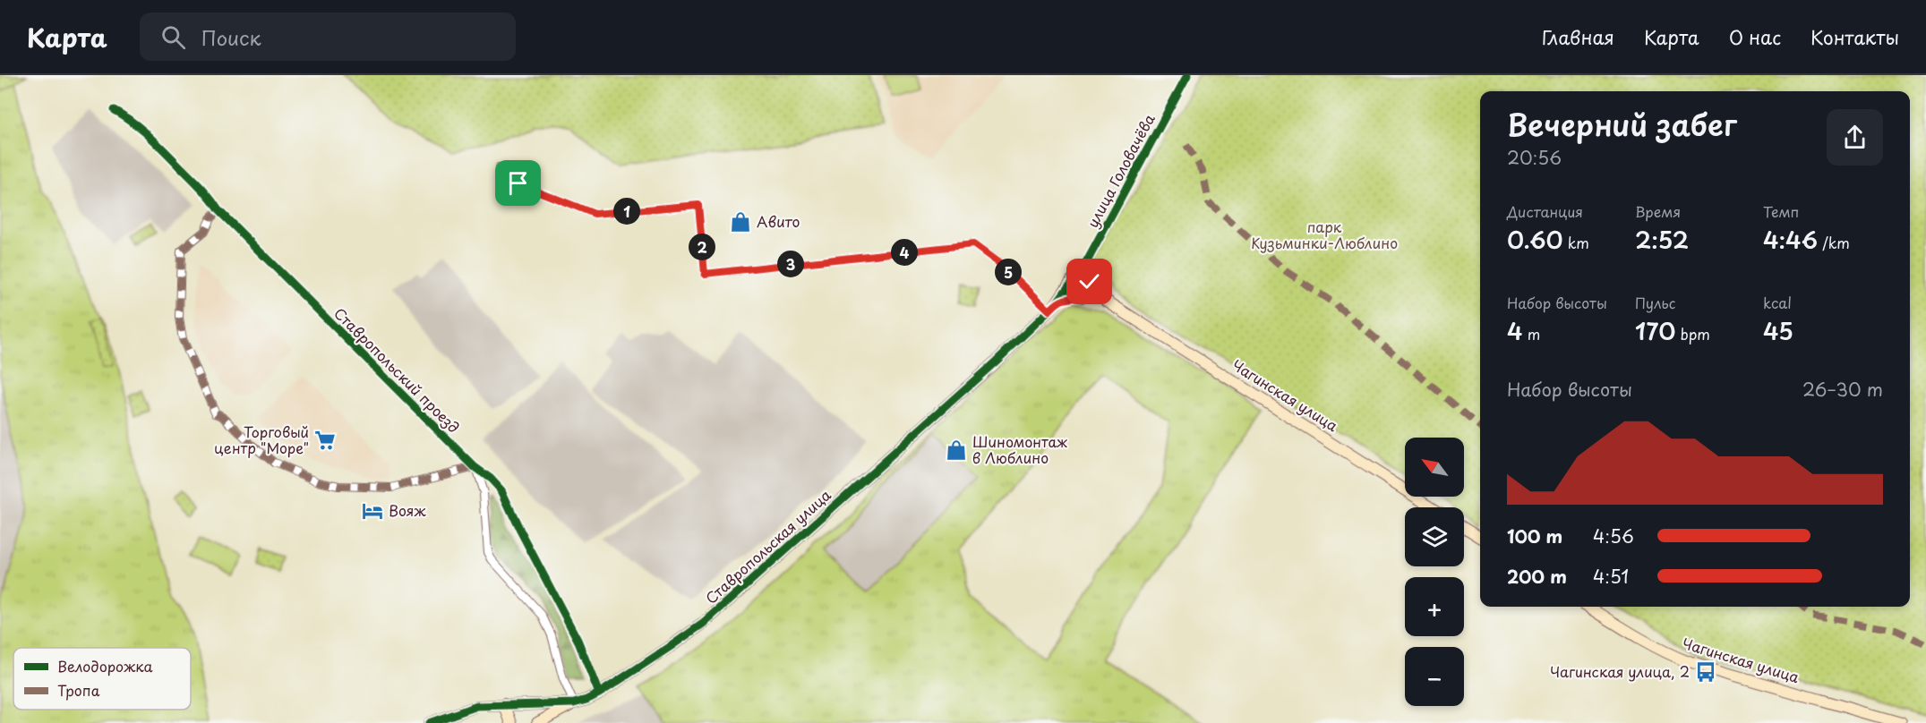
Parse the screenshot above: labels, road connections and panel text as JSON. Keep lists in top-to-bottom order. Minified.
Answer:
{"streets":{"street":["улица Головачёва","Ставропольский проезд","Чагинская улица","Ставропольская улица"]},"crossings":[["улица Головачёва","Чагинская улица"],["улица Головачёва","Ставропольская улица"],["Ставропольский проезд","Ставропольская улица"],["Чагинская улица","Ставропольская улица"]],"parks":["парк Кузьминки-Люблино"],"places":{"shop":["Авито","Шиномонтаж в Люблино"],"supermarket":["Торговый центр \"Море\""],"hotel":["Вояж"],"bus stop":["Чагинская улица, 2"]},"legend":["Велодорожка","Тропа"],"north":"top left","page":{"header":"Карта","search":"Поиск","nav":["Главная","Карта","О нас","Контакты"],"heading":["Вечерний забег","20:56"],"stats":[["Дистанция","0.60 km"],["Время","2:52"],["Темп","4:46 /km"],["Набор высоты","4 m"],["Пульс","170 bpm"],["kcal","45"]],"pins":["1","2","4","3","5"],"chart":["Набор высоты","26–30 m"],"map_buttons":["+","−"],"list":[{"name":"100 m","note":"4:56"},{"name":"200 m","note":"4:51"}]}}
